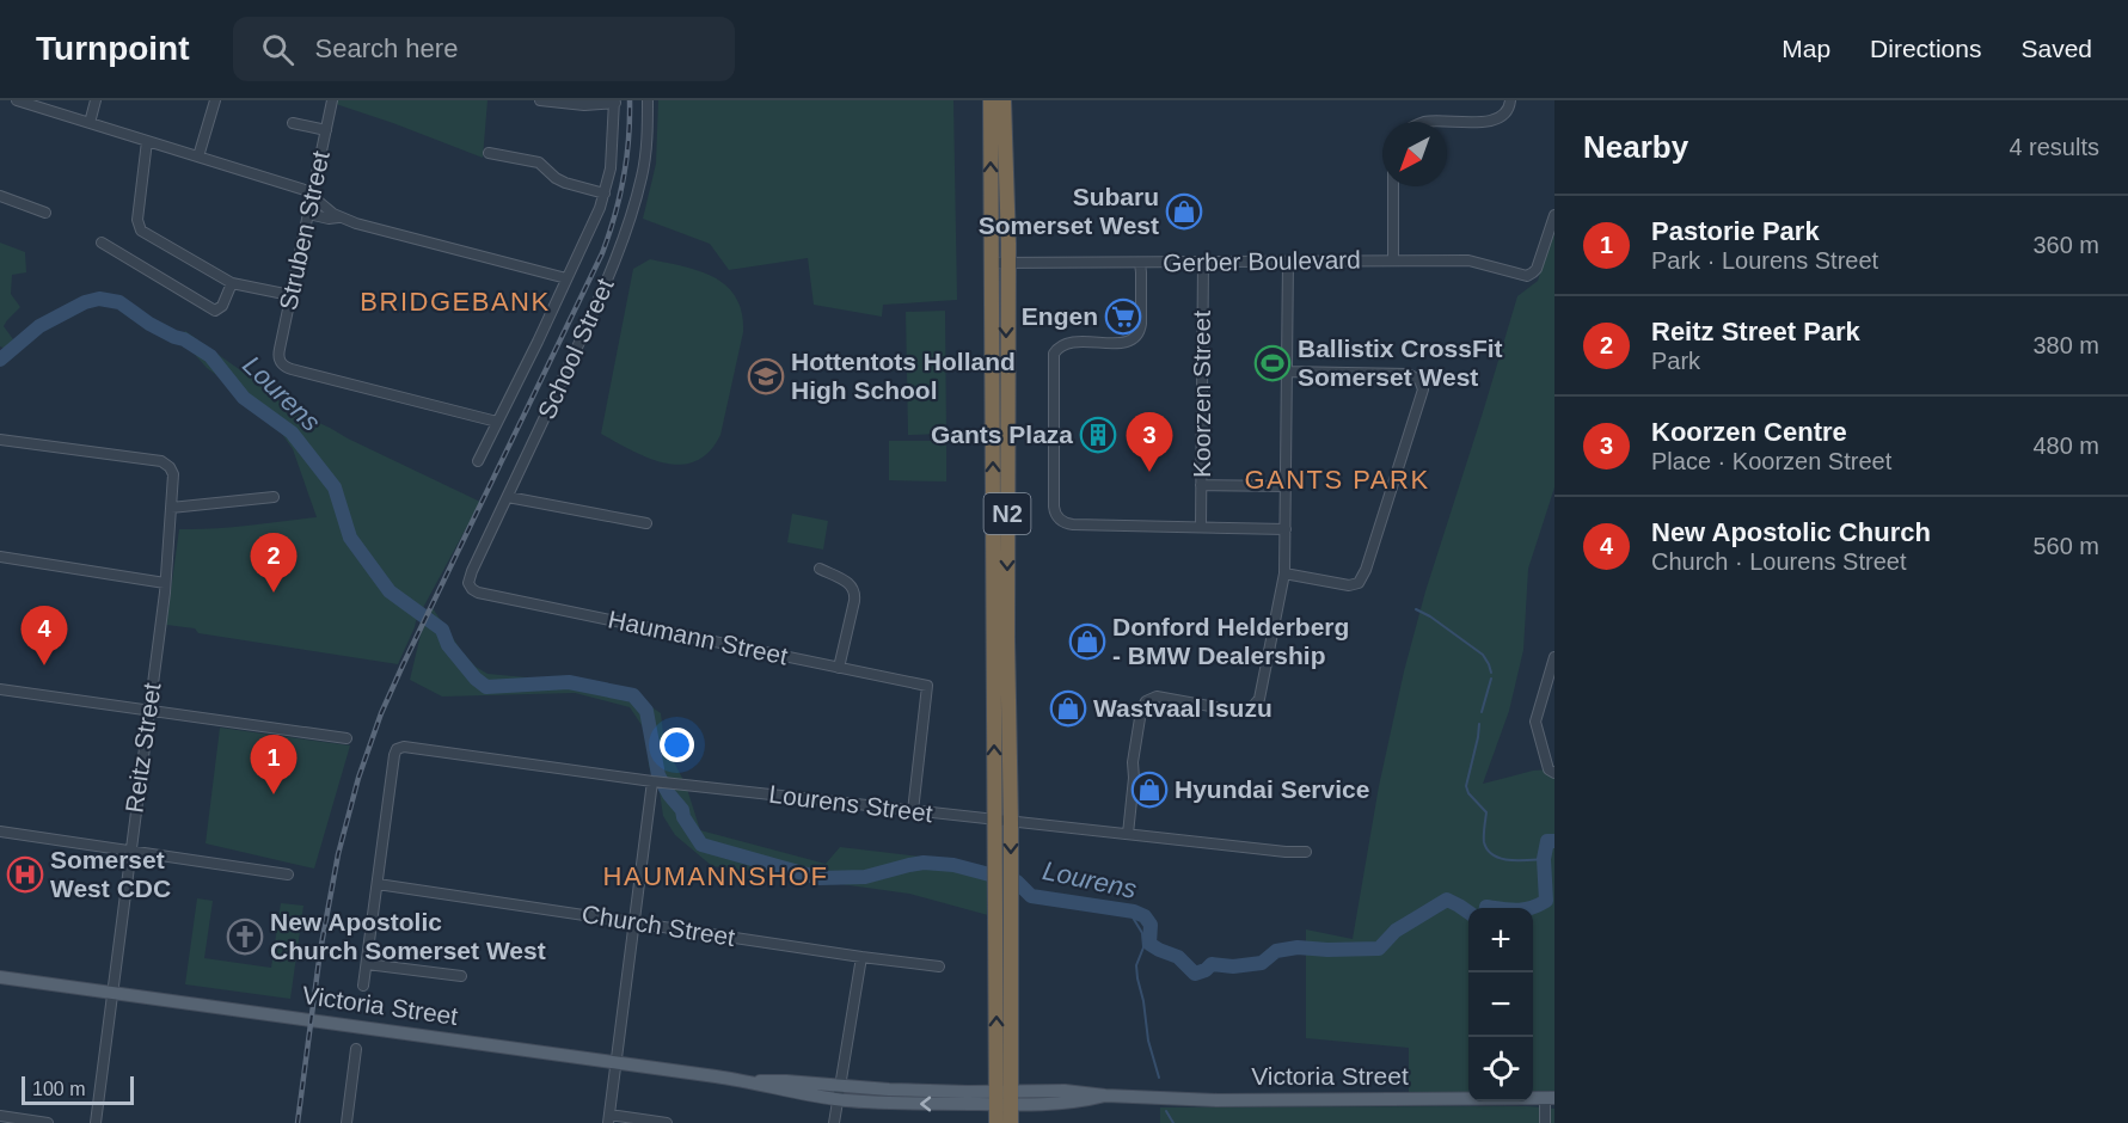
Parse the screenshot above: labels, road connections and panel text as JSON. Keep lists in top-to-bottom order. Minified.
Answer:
{"streets":{"highway":["N2"],"main road":["Victoria Street"],"street":["Struben Street","Gerber Boulevard","School Street","Koorzen Street","Haumann Street","Reitz Street","Lourens Street","Church Street"]},"crossings":[["Gerber Boulevard","Koorzen Street"],["Gerber Boulevard","N2"],["School Street","Haumann Street"],["N2","Lourens Street"],["N2","Victoria Street"],["Haumann Street","Lourens Street"],["Reitz Street","Victoria Street"],["Lourens Street","Church Street"]],"districts":["BRIDGEBANK","GANTS PARK","HAUMANNSHOF"],"water":["Lourens"],"places":{"shop":["Subaru Somerset West","Donford Helderberg - BMW Dealership","Wastvaal Isuzu","Hyundai Service"],"supermarket":["Engen"],"sports":["Ballistix CrossFit Somerset West"],"school or university":["Hottentots Holland High School"],"building":["Gants Plaza"],"hospital":["Somerset West CDC"],"church":["New Apostolic Church Somerset West"]},"scale_bar":"100 m","north":"bottom left","page":{"header":"Turnpoint","search":"Search here","nav":["Map","Directions","Saved"],"heading":["Nearby","4 results"],"list":[{"mark":"1","name":"Pastorie Park","note":"Park · Lourens Street","value":"360 m"},{"mark":"2","name":"Reitz Street Park","note":"Park","value":"380 m"},{"mark":"3","name":"Koorzen Centre","note":"Place · Koorzen Street","value":"480 m"},{"mark":"4","name":"New Apostolic Church","note":"Church · Lourens Street","value":"560 m"}],"pins":["3","2","4","1"],"map_buttons":["+","−"],"scale":"100 m"}}
